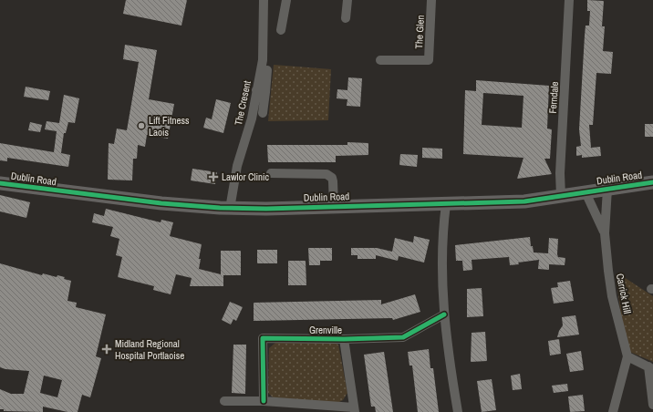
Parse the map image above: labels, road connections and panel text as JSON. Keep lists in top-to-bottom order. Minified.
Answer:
{"streets":{"main road":["Dublin Road"],"street":["The Glen","Ferndale","The Cresent","Carrick Hill","Grenville"]},"crossings":[["Ferndale","Dublin Road"],["The Cresent","Dublin Road"],["Dublin Road","Carrick Hill"]],"places":{"other":["Lift Fitness Laois"],"health":["Lawlor Clinic","Midland Regional Hospital Portlaoise"]}}
